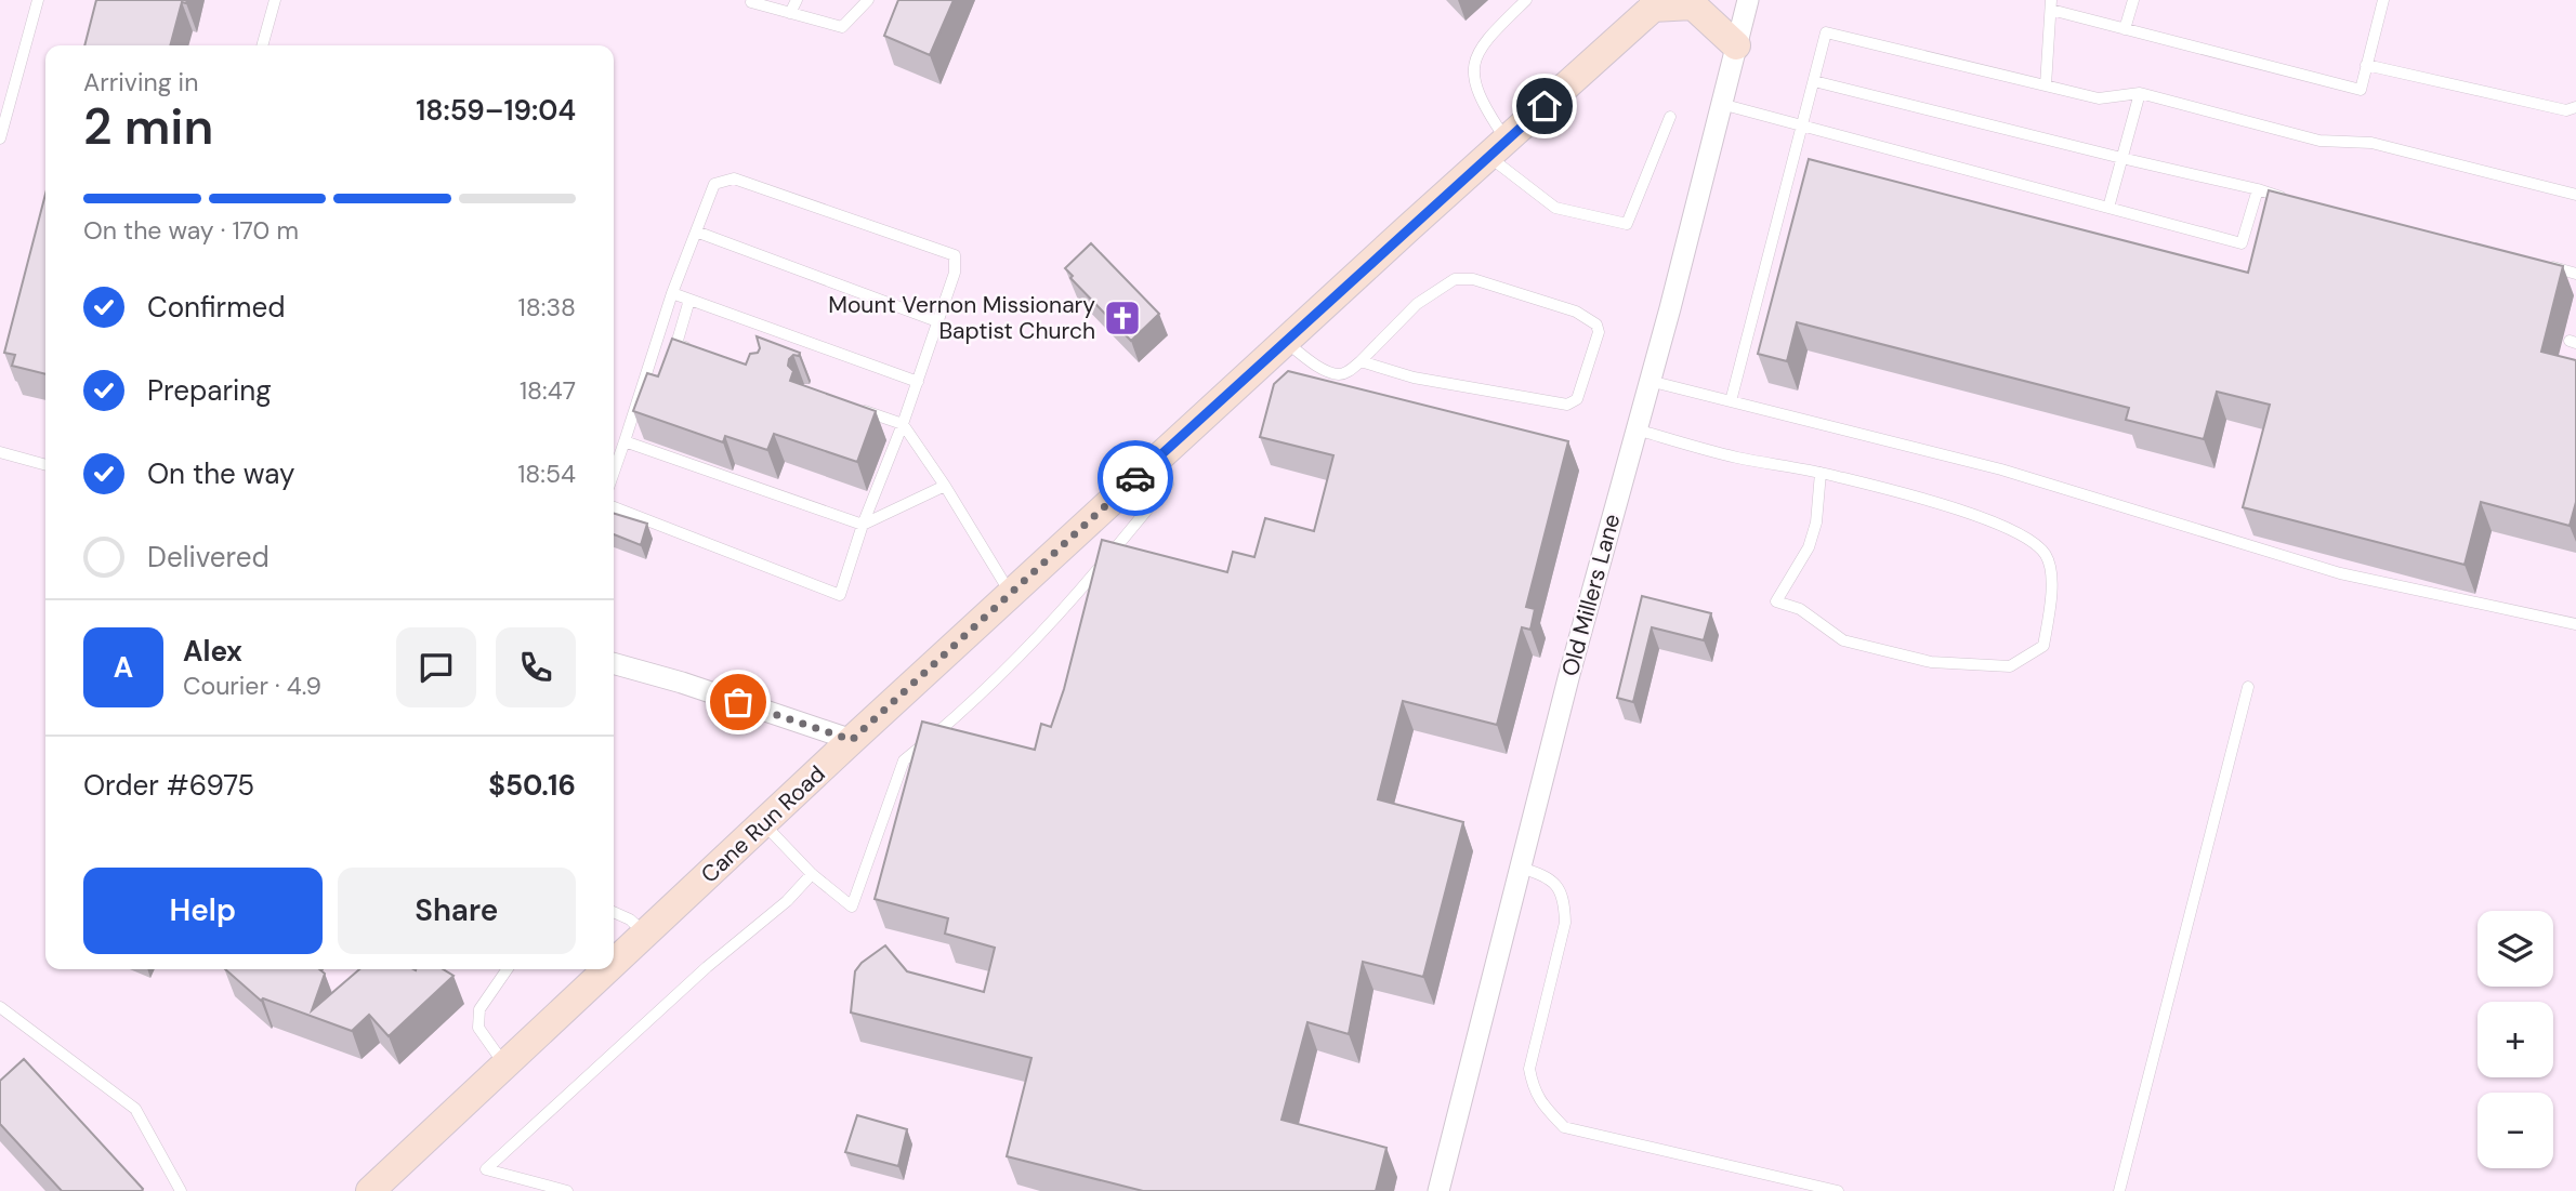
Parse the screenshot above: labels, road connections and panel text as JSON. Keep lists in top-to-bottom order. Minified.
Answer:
{"streets":{"main road":["Cane Run Road"],"street":["Old Millers Lane"]},"places":{"church":["Mount Vernon Missionary Baptist Church"]},"page":{"heading":["2 min","Arriving in","18:59–19:04"],"panel":["Alex","Courier · 4.9","Order #6975","$50.16"],"bar":"On the way · 170 m","list":[["Confirmed","18:38"],["Preparing","18:47"],["On the way","18:54"],"Delivered"],"round":"A","buttons":["Help","Share"],"map_buttons":["+","−"]}}
